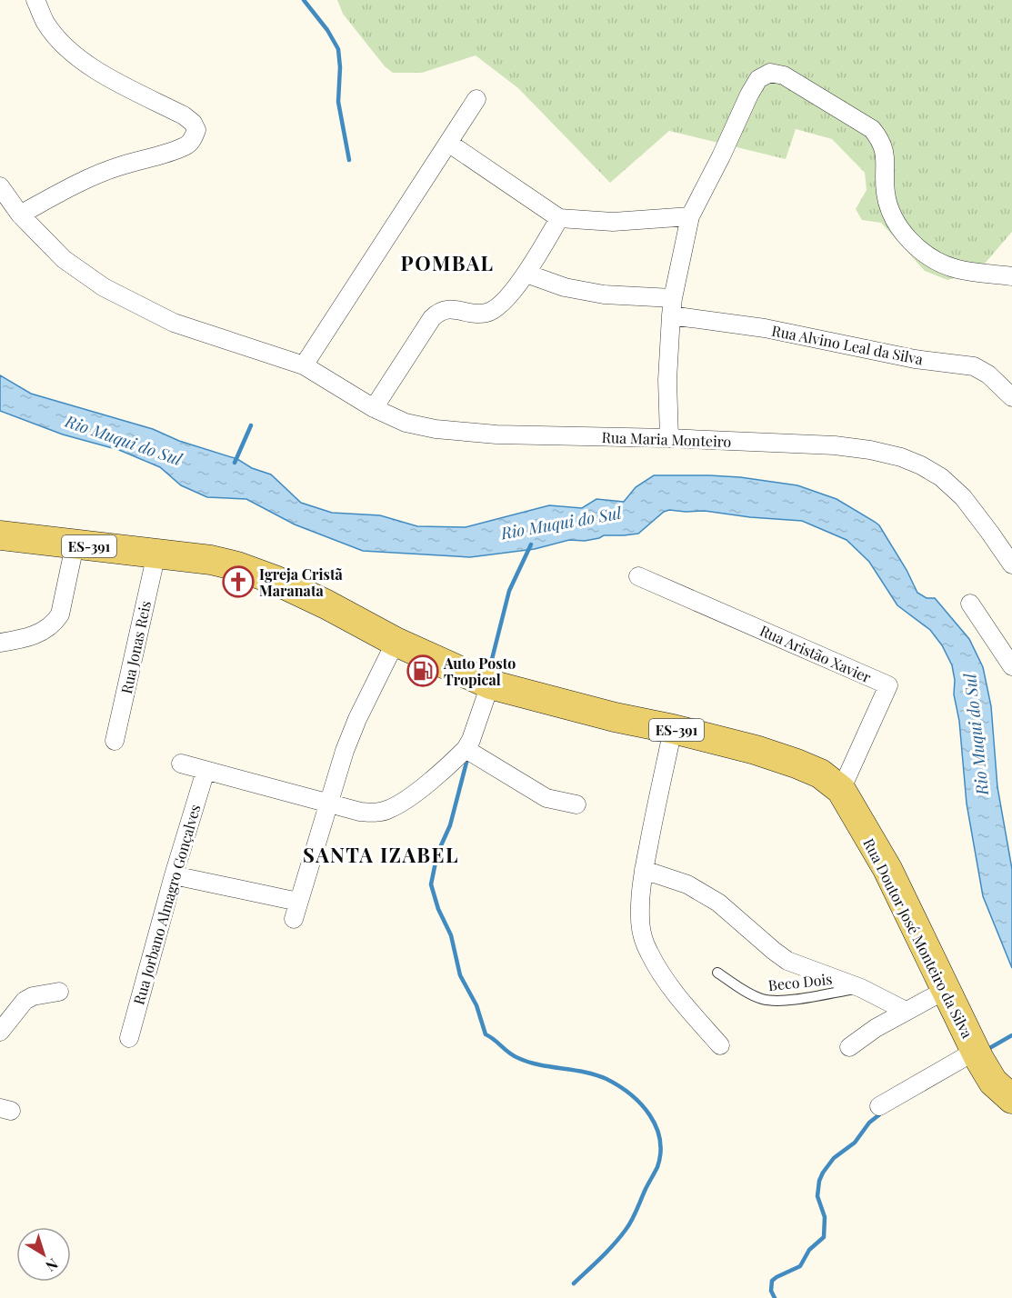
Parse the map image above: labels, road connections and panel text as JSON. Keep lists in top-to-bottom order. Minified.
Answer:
{"streets":{"main road":["ES-391","Rua Doutor José Monteiro da Silva"],"street":["Rua Alvino Leal da Silva","Rua Maria Monteiro","Rua Jonas Reis","Rua Aristão Xavier","Rua Jorbano Almagro Gonçalves"],"lane":["Beco Dois"]},"crossings":[["ES-391","Rua Jonas Reis"],["ES-391","Rua Doutor José Monteiro da Silva"],["Rua Jonas Reis","Rua Doutor José Monteiro da Silva"],["Rua Aristão Xavier","Rua Doutor José Monteiro da Silva"]],"districts":["POMBAL","SANTA IZABEL"],"water":["Rio Muqui do Sul"],"places":{"church":["Igreja Cristã Maranata"],"fuel station":["Auto Posto Tropical"]},"north":"bottom right"}
